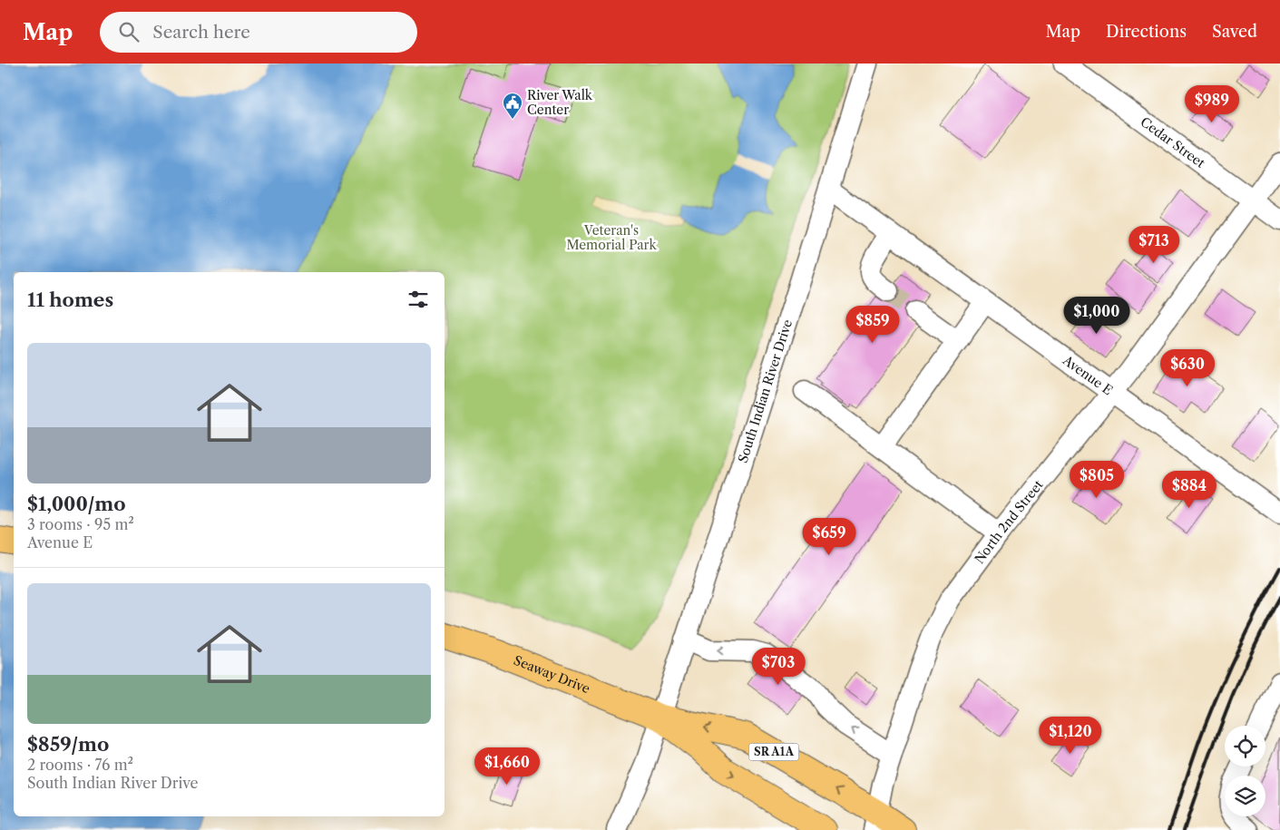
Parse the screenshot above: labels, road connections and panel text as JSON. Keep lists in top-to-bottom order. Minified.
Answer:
{"streets":{"main road":["Seaway Drive","SR A1A"],"street":["Cedar Street","Avenue E","South Indian River Drive","North 2nd Street"]},"crossings":[["Cedar Street","North 2nd Street"],["Avenue E","South Indian River Drive"],["Avenue E","North 2nd Street"],["South Indian River Drive","Seaway Drive"],["North 2nd Street","Seaway Drive"]],"parks":["Veteran's Memorial Park"],"places":{"public building":["River Walk Center"]},"page":{"header":"Map","search":"Search here","nav":["Map","Directions","Saved"],"price":["$989","$713","$1,000","$859","$630","$805","$884","$659","$703","$1,120","$1,660"],"heading":"11 homes","list":[{"name":"$1,000/mo","note":"3 rooms · 95 m² · Avenue E"},{"name":"$859/mo","note":"2 rooms · 76 m² · South Indian River Drive"}]}}
